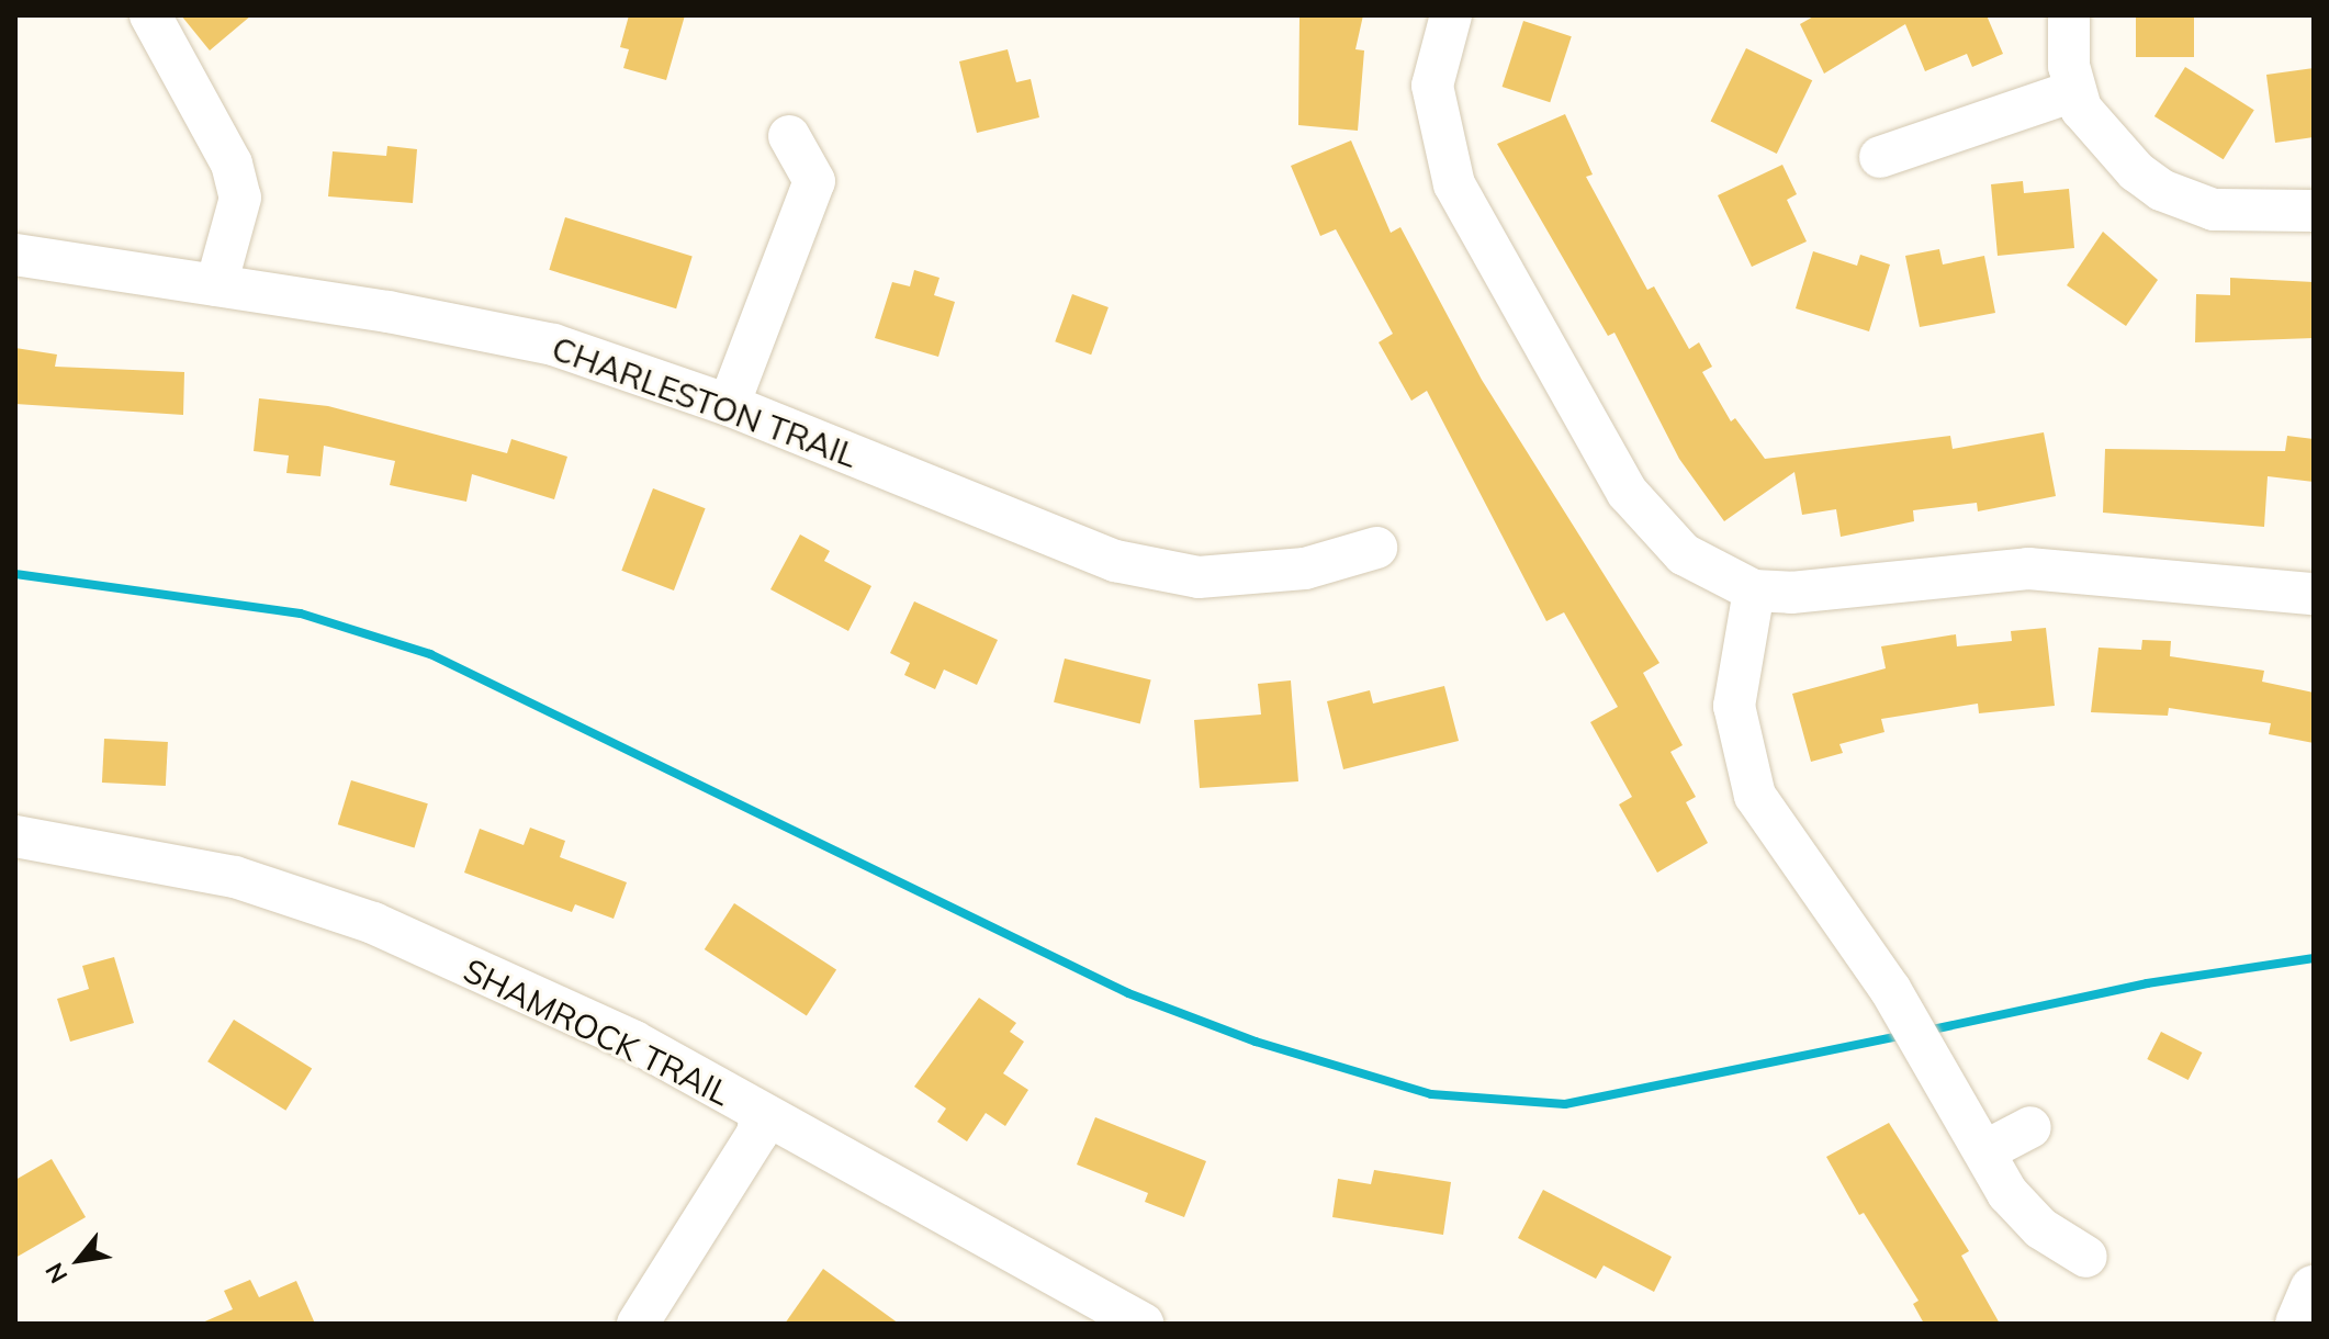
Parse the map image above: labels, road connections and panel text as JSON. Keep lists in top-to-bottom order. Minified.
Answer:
{"streets":{"street":["CHARLESTON TRAIL","SHAMROCK TRAIL"]},"north":"bottom left"}
